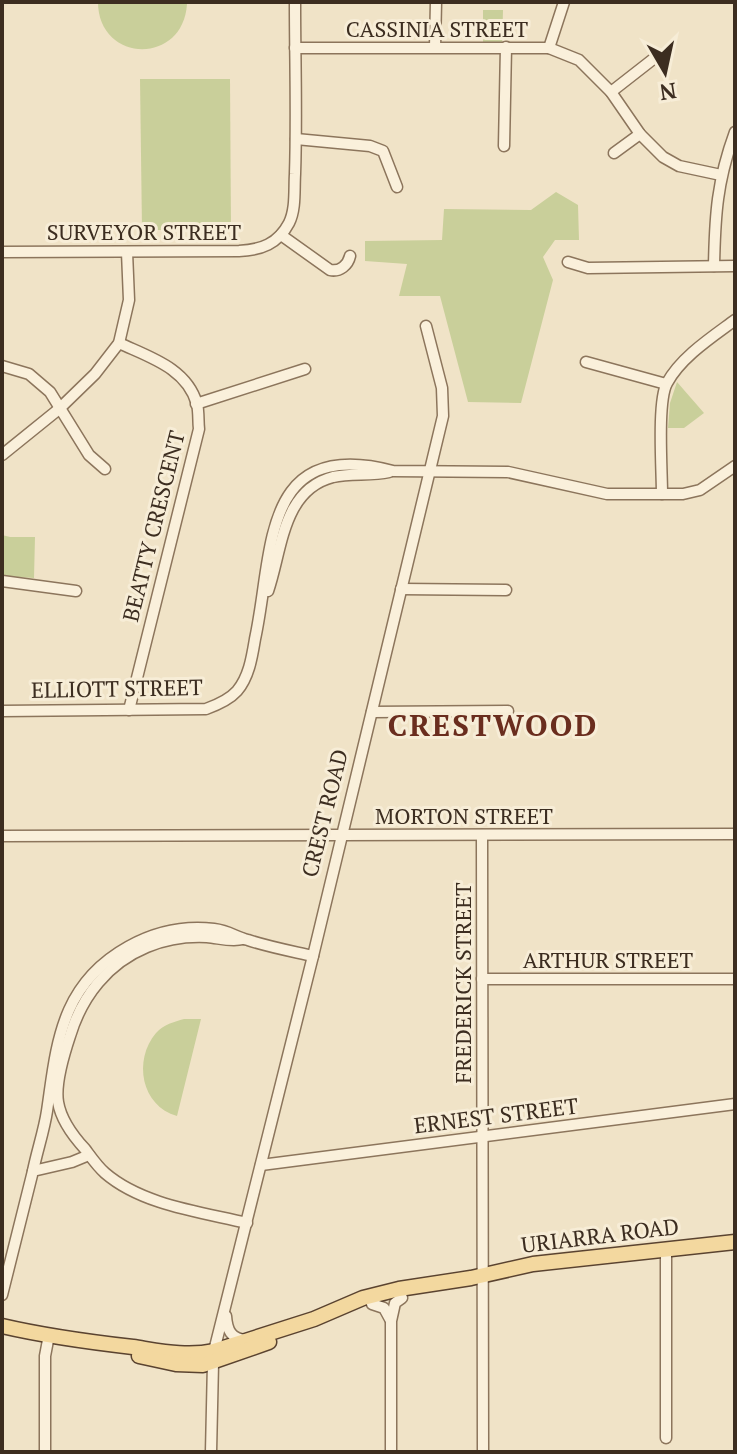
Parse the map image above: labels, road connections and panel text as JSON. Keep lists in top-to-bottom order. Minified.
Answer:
{"streets":{"main road":["URIARRA ROAD"],"street":["CASSINIA STREET","SURVEYOR STREET","BEATTY CRESCENT","ELLIOTT STREET","CREST ROAD","MORTON STREET","ARTHUR STREET","FREDERICK STREET","ERNEST STREET"]},"crossings":[["BEATTY CRESCENT","ELLIOTT STREET"],["ELLIOTT STREET","CREST ROAD"],["CREST ROAD","MORTON STREET"],["CREST ROAD","ERNEST STREET"],["CREST ROAD","URIARRA ROAD"],["MORTON STREET","FREDERICK STREET"],["ARTHUR STREET","FREDERICK STREET"],["FREDERICK STREET","ERNEST STREET"],["FREDERICK STREET","URIARRA ROAD"]],"districts":["CRESTWOOD"],"north":"bottom"}
